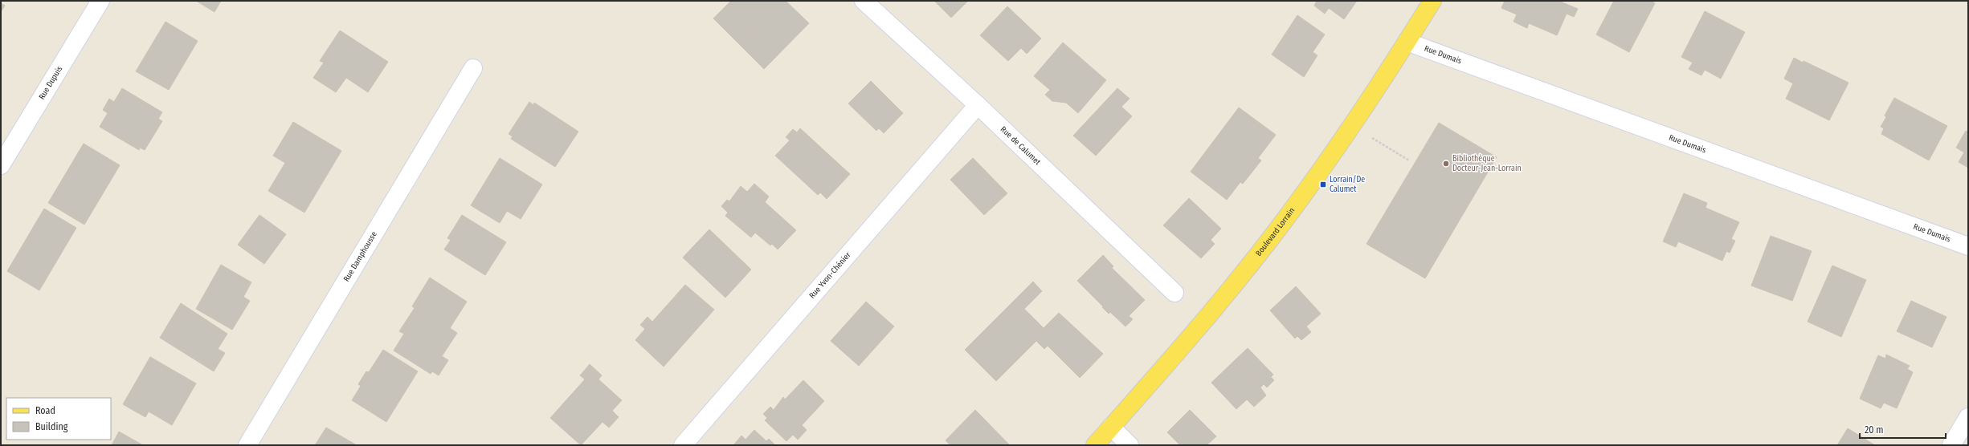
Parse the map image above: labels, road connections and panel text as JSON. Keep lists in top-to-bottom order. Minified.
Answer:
{"streets":{"main road":["Boulevard Lorrain"],"street":["Rue Dumais","Rue Dupuis","Rue de Calumet","Rue Damphousse","Rue Yvon-Chénier"]},"crossings":[["Rue Dumais","Boulevard Lorrain"],["Rue de Calumet","Rue Yvon-Chénier"]],"places":{"other":["Bibliothèque Docteur-Jean-Lorrain"],"transit":["Lorrain/De Calumet"]},"legend":["Road","Building"],"scale_bar":"20 m"}
